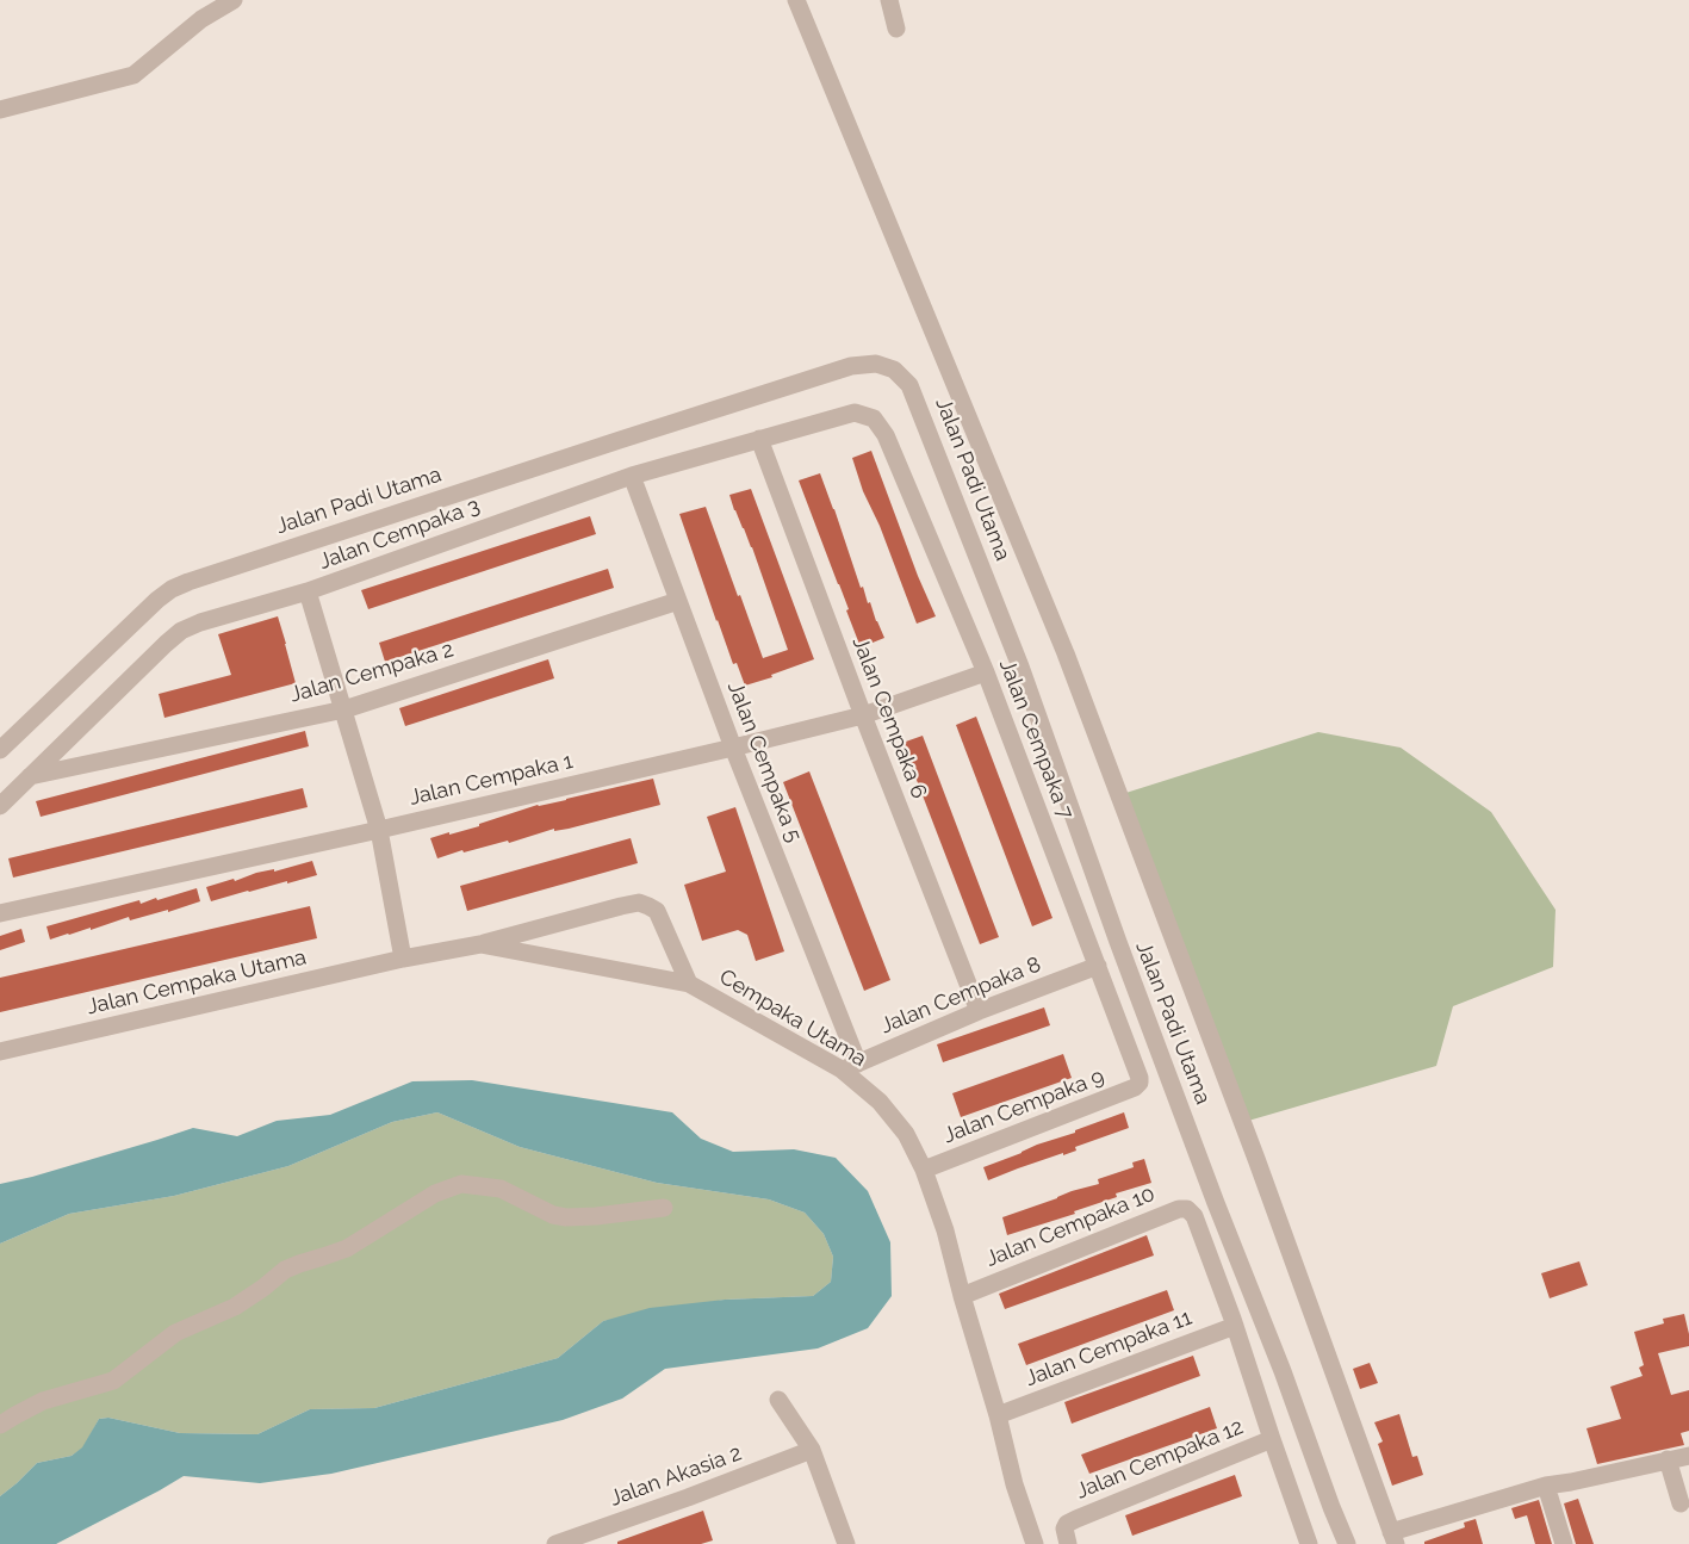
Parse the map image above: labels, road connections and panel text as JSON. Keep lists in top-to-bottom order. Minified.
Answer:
{"streets":{"street":["Jalan Padi Utama","Jalan Cempaka 3","Jalan Cempaka 2","Jalan Cempaka 6","Jalan Cempaka 7","Jalan Cempaka 5","Jalan Cempaka 1","Jalan Cempaka Utama","Jalan Cempaka 8","Cempaka Utama","Jalan Cempaka 9","Jalan Cempaka 10","Jalan Cempaka 11","Jalan Cempaka 12","Jalan Akasia 2"]},"crossings":[["Jalan Cempaka 3","Jalan Cempaka 2"],["Jalan Cempaka 3","Jalan Cempaka 6"],["Jalan Cempaka 3","Jalan Cempaka 7"],["Jalan Cempaka 3","Jalan Cempaka 5"],["Jalan Cempaka 2","Jalan Cempaka 5"],["Jalan Cempaka 6","Jalan Cempaka 1"],["Jalan Cempaka 6","Jalan Cempaka 8"],["Jalan Cempaka 7","Jalan Cempaka 1"],["Jalan Cempaka 7","Jalan Cempaka 8"],["Jalan Cempaka 7","Jalan Cempaka 9"],["Jalan Cempaka 5","Jalan Cempaka 1"],["Jalan Cempaka 5","Jalan Cempaka 8"],["Jalan Cempaka 5","Cempaka Utama"],["Jalan Cempaka Utama","Cempaka Utama"],["Jalan Cempaka 8","Cempaka Utama"],["Cempaka Utama","Jalan Cempaka 9"],["Cempaka Utama","Jalan Cempaka 10"],["Cempaka Utama","Jalan Cempaka 11"],["Jalan Cempaka 10","Jalan Cempaka 11"]]}
